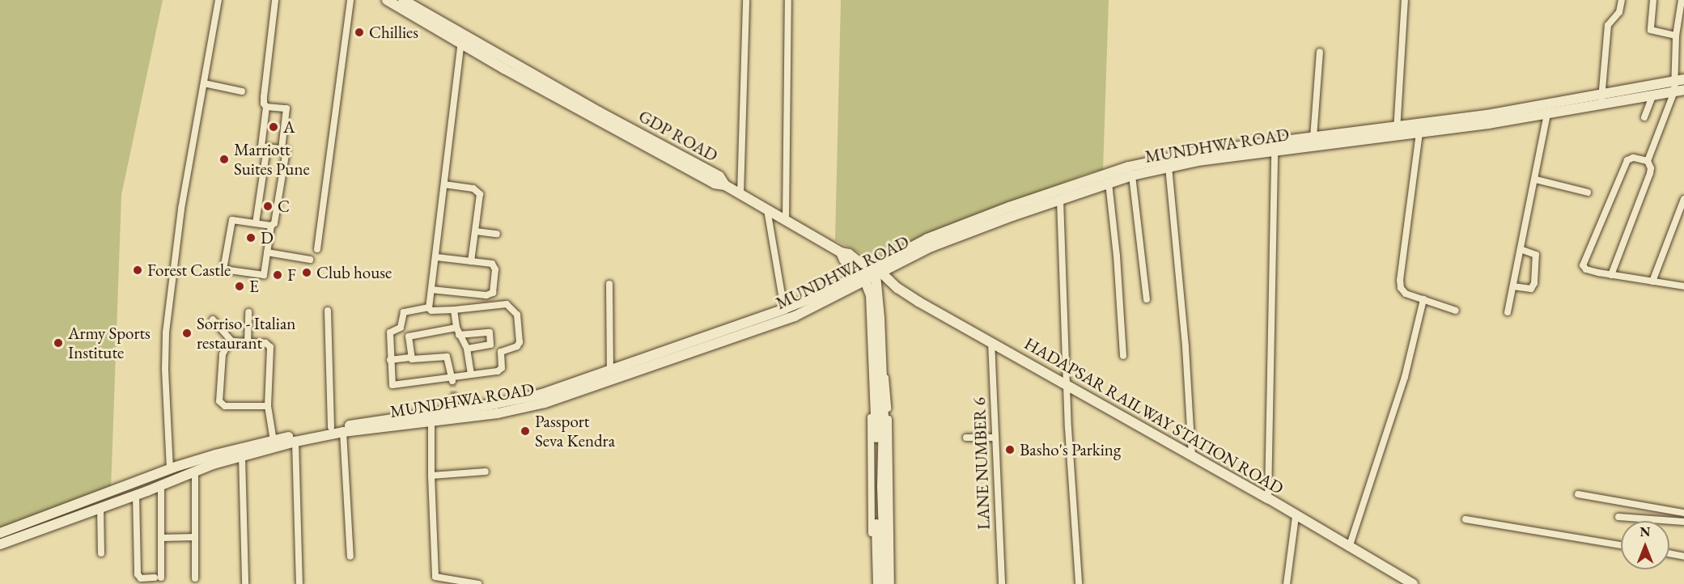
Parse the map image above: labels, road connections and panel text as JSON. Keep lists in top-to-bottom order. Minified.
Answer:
{"streets":{"main road":["GDP ROAD","MUNDHWA ROAD","HADAPSAR RAILWAY STATION ROAD"],"street":["LANE NUMBER 6"]},"crossings":[["GDP ROAD","HADAPSAR RAILWAY STATION ROAD"],["MUNDHWA ROAD","HADAPSAR RAILWAY STATION ROAD"],["HADAPSAR RAILWAY STATION ROAD","LANE NUMBER 6"]],"places":["Chillies","A","Marriott Suites Pune","C","D","Forest Castle","Club house","F","E","Sorriso - Italian restaurant","Army Sports Institute","Passport Seva Kendra","Basho's Parking"],"north":"top"}
